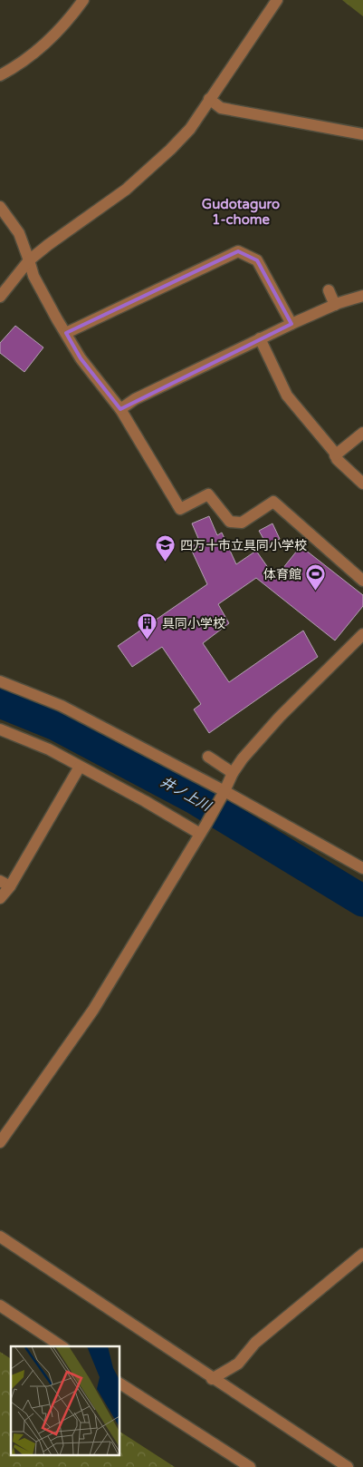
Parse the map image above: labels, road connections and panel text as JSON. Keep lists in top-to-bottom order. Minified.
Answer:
{"districts":["Gudotaguro 1-chome"],"water":["井ノ上川"],"places":{"school or university":["四万十市立具同小学校"],"sports":["体育館"],"building":["具同小学校"]}}
